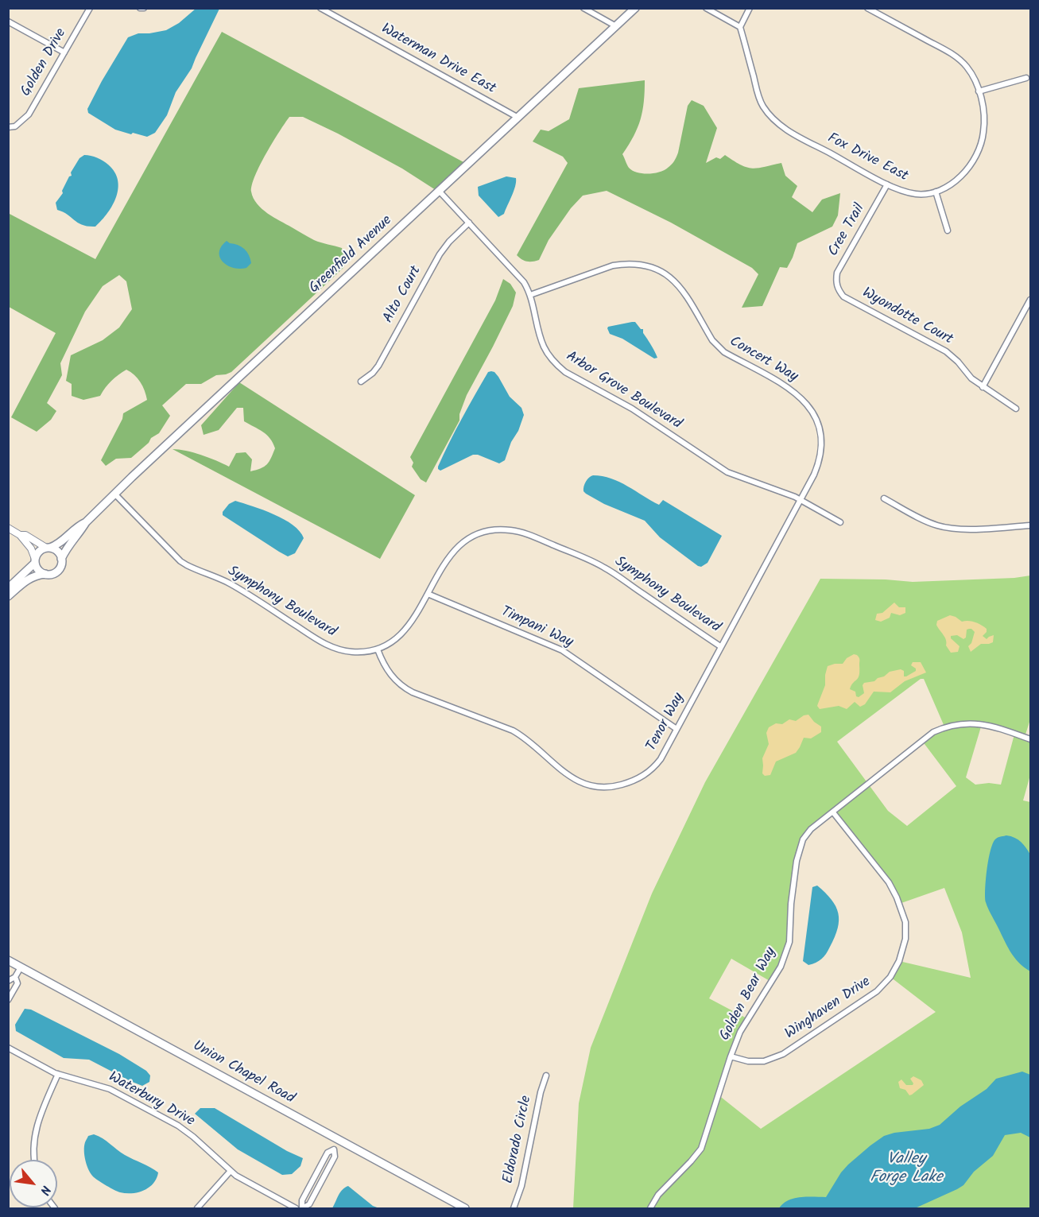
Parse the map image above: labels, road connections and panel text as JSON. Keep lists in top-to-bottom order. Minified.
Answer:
{"streets":{"main road":["Greenfield Avenue","Union Chapel Road"],"street":["Waterman Drive East","Golden Drive","Fox Drive East","Cree Trail","Alto Court","Wyondotte Court","Concert Way","Arbor Grove Boulevard","Symphony Boulevard","Timpani Way","Tenor Way","Golden Bear Way","Winghaven Drive","Waterbury Drive","Eldorado Circle"]},"crossings":[["Waterman Drive East","Greenfield Avenue"],["Fox Drive East","Cree Trail"],["Cree Trail","Wyondotte Court"],["Greenfield Avenue","Arbor Grove Boulevard"],["Greenfield Avenue","Symphony Boulevard"],["Alto Court","Arbor Grove Boulevard"],["Concert Way","Arbor Grove Boulevard"],["Concert Way","Tenor Way"],["Arbor Grove Boulevard","Tenor Way"],["Symphony Boulevard","Timpani Way"],["Symphony Boulevard","Tenor Way"],["Timpani Way","Tenor Way"],["Golden Bear Way","Winghaven Drive"]],"water":["Valley Forge Lake"],"north":"bottom right"}
